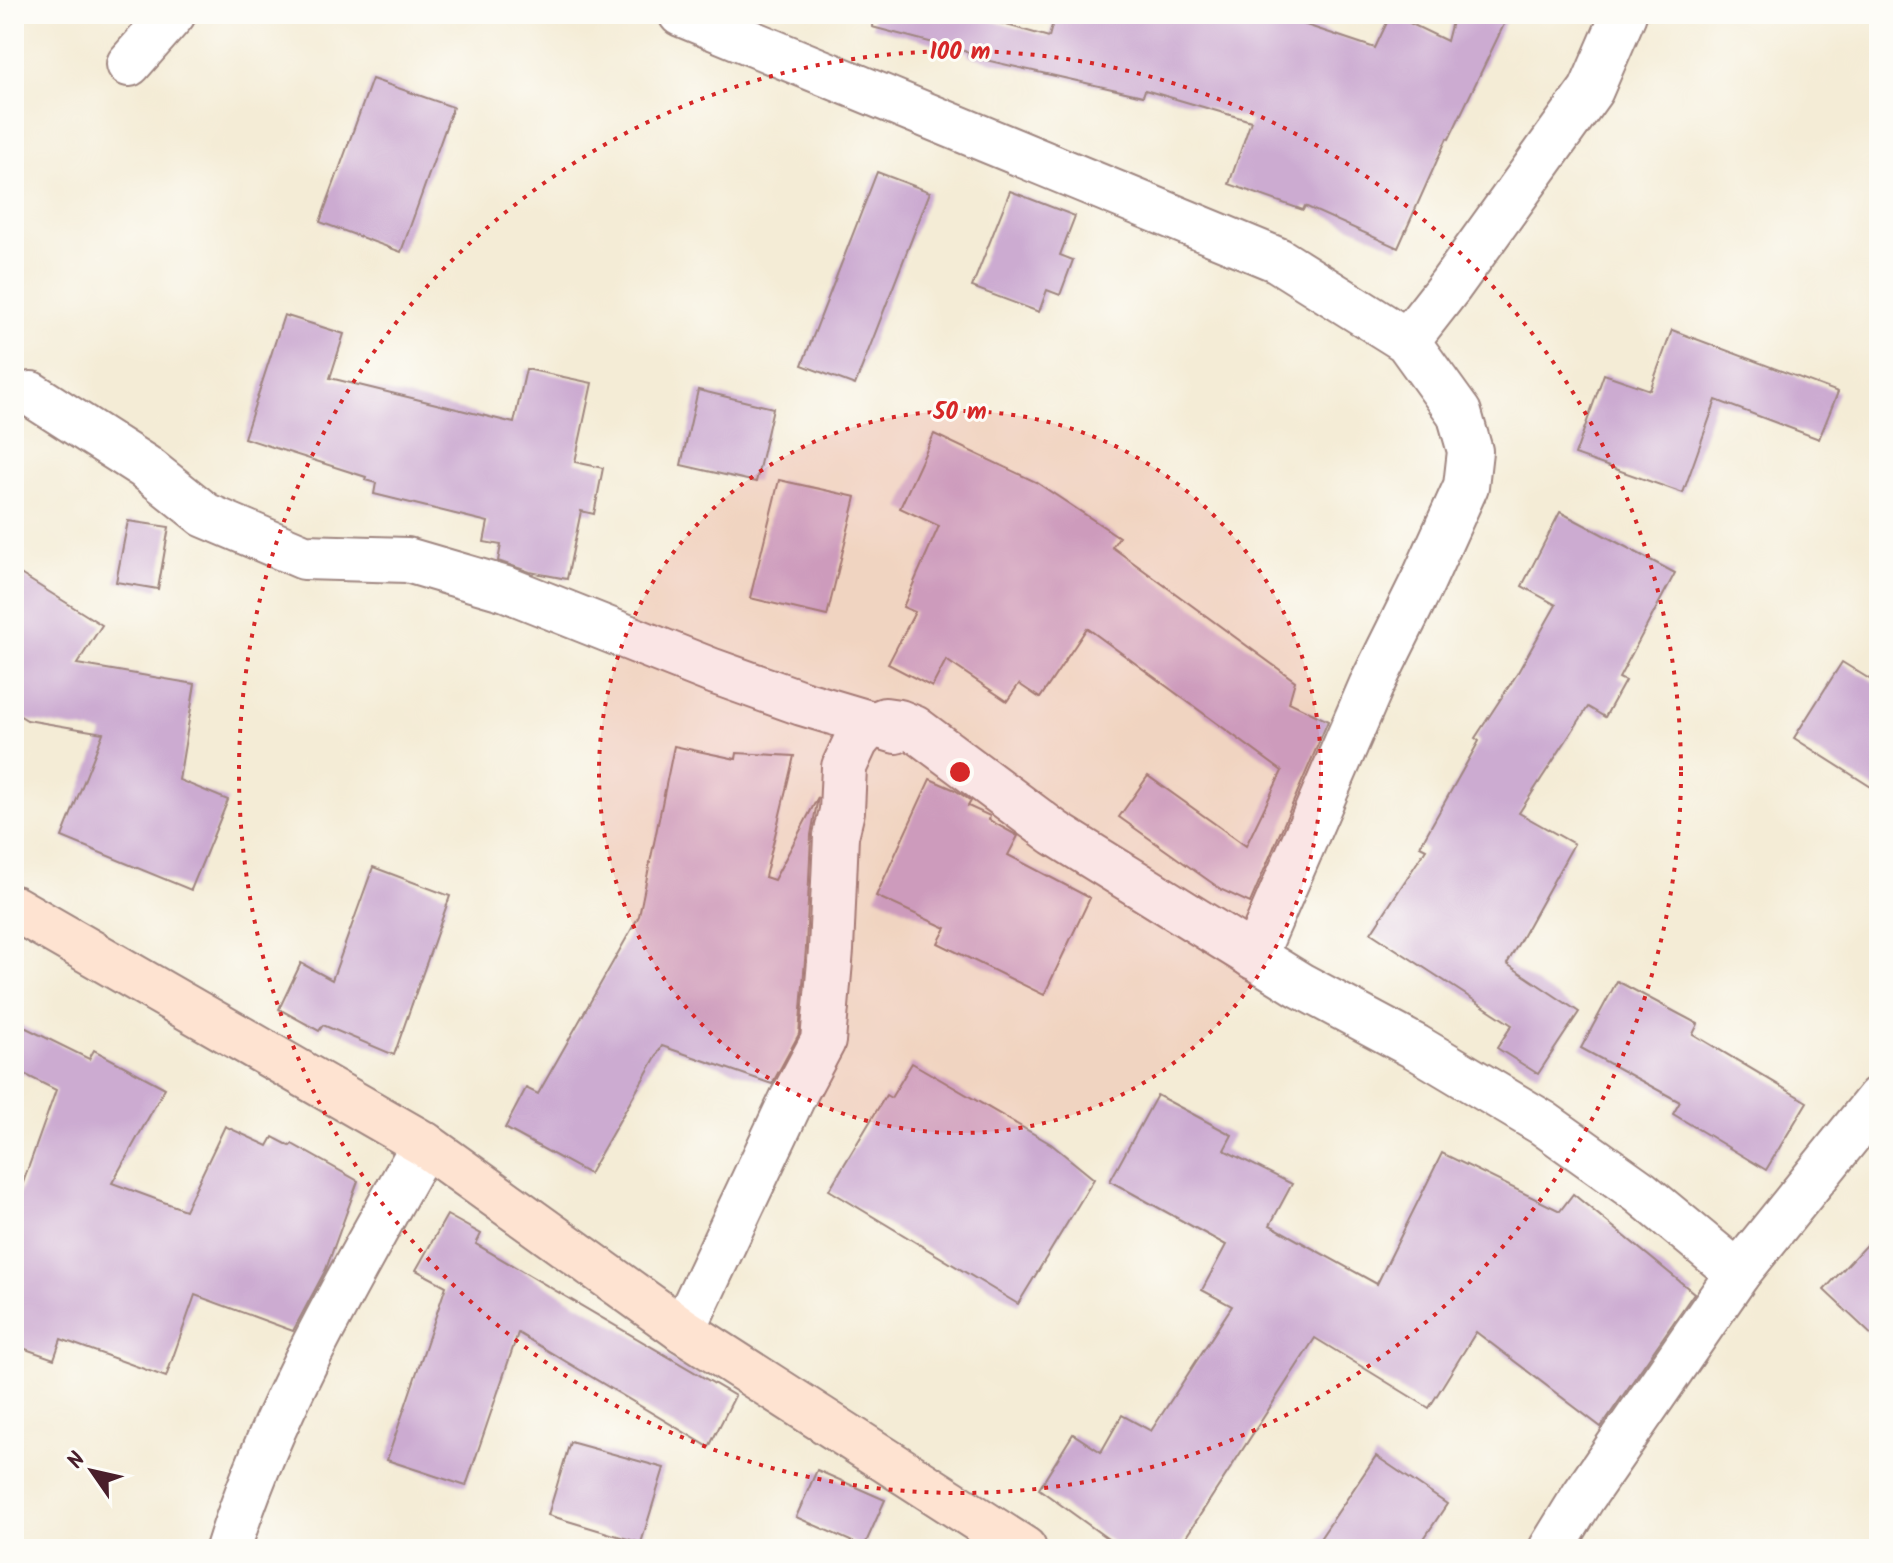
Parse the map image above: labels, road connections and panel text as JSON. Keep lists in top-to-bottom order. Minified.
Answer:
{"north":"top left","rings":["100 m","50 m"]}
